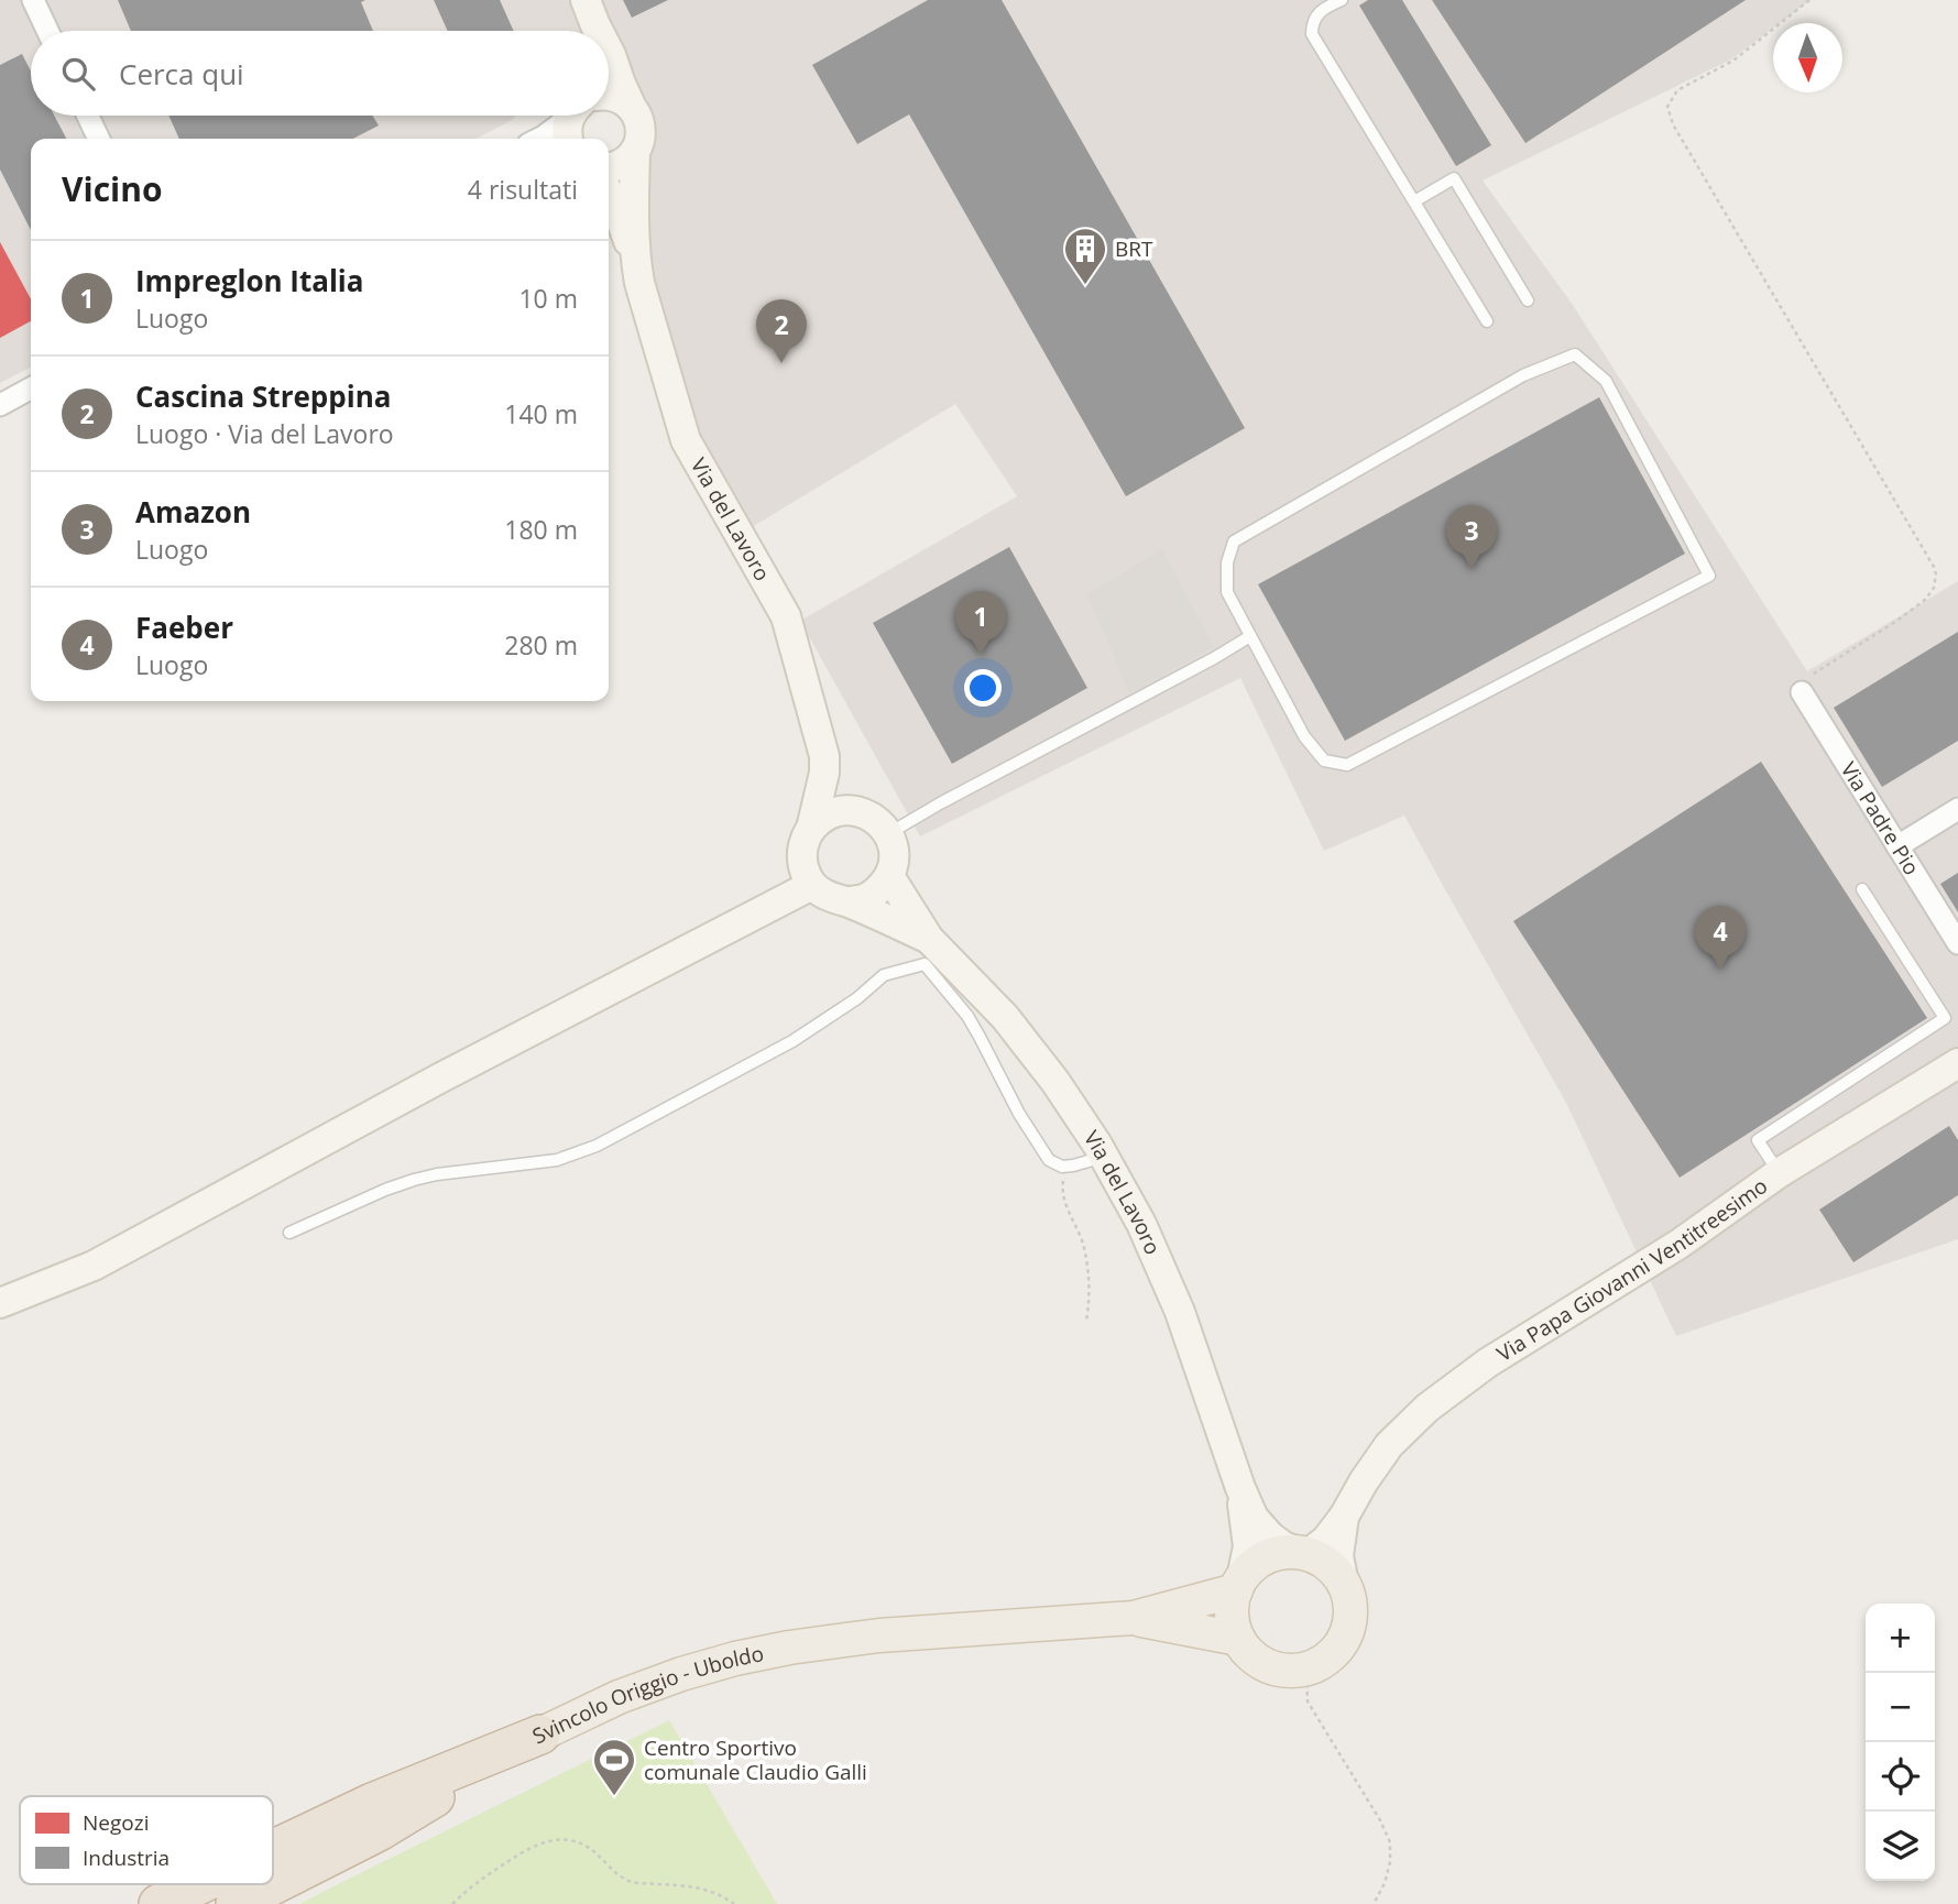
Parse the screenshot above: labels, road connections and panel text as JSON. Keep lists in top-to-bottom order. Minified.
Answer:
{"streets":{"main road":["Svincolo Origgio - Uboldo"],"street":["Via del Lavoro","Via Padre Pio","Via Papa Giovanni Ventitreesimo"]},"crossings":[["Via del Lavoro","Via Papa Giovanni Ventitreesimo"],["Via del Lavoro","Svincolo Origgio - Uboldo"],["Via Papa Giovanni Ventitreesimo","Svincolo Origgio - Uboldo"]],"places":{"building":["BRT"],"sports":["Centro Sportivo comunale Claudio Galli"]},"legend":["Negozi","Industria"],"north":"bottom","page":{"search":"Cerca qui","heading":["Vicino","4 risultati"],"list":[{"mark":"1","name":"Impreglon Italia","note":"Luogo","value":"10 m"},{"mark":"2","name":"Cascina Streppina","note":"Luogo · Via del Lavoro","value":"140 m"},{"mark":"3","name":"Amazon","note":"Luogo","value":"180 m"},{"mark":"4","name":"Faeber","note":"Luogo","value":"280 m"}],"pins":["2","3","1","4"],"map_buttons":["+","−"]}}
